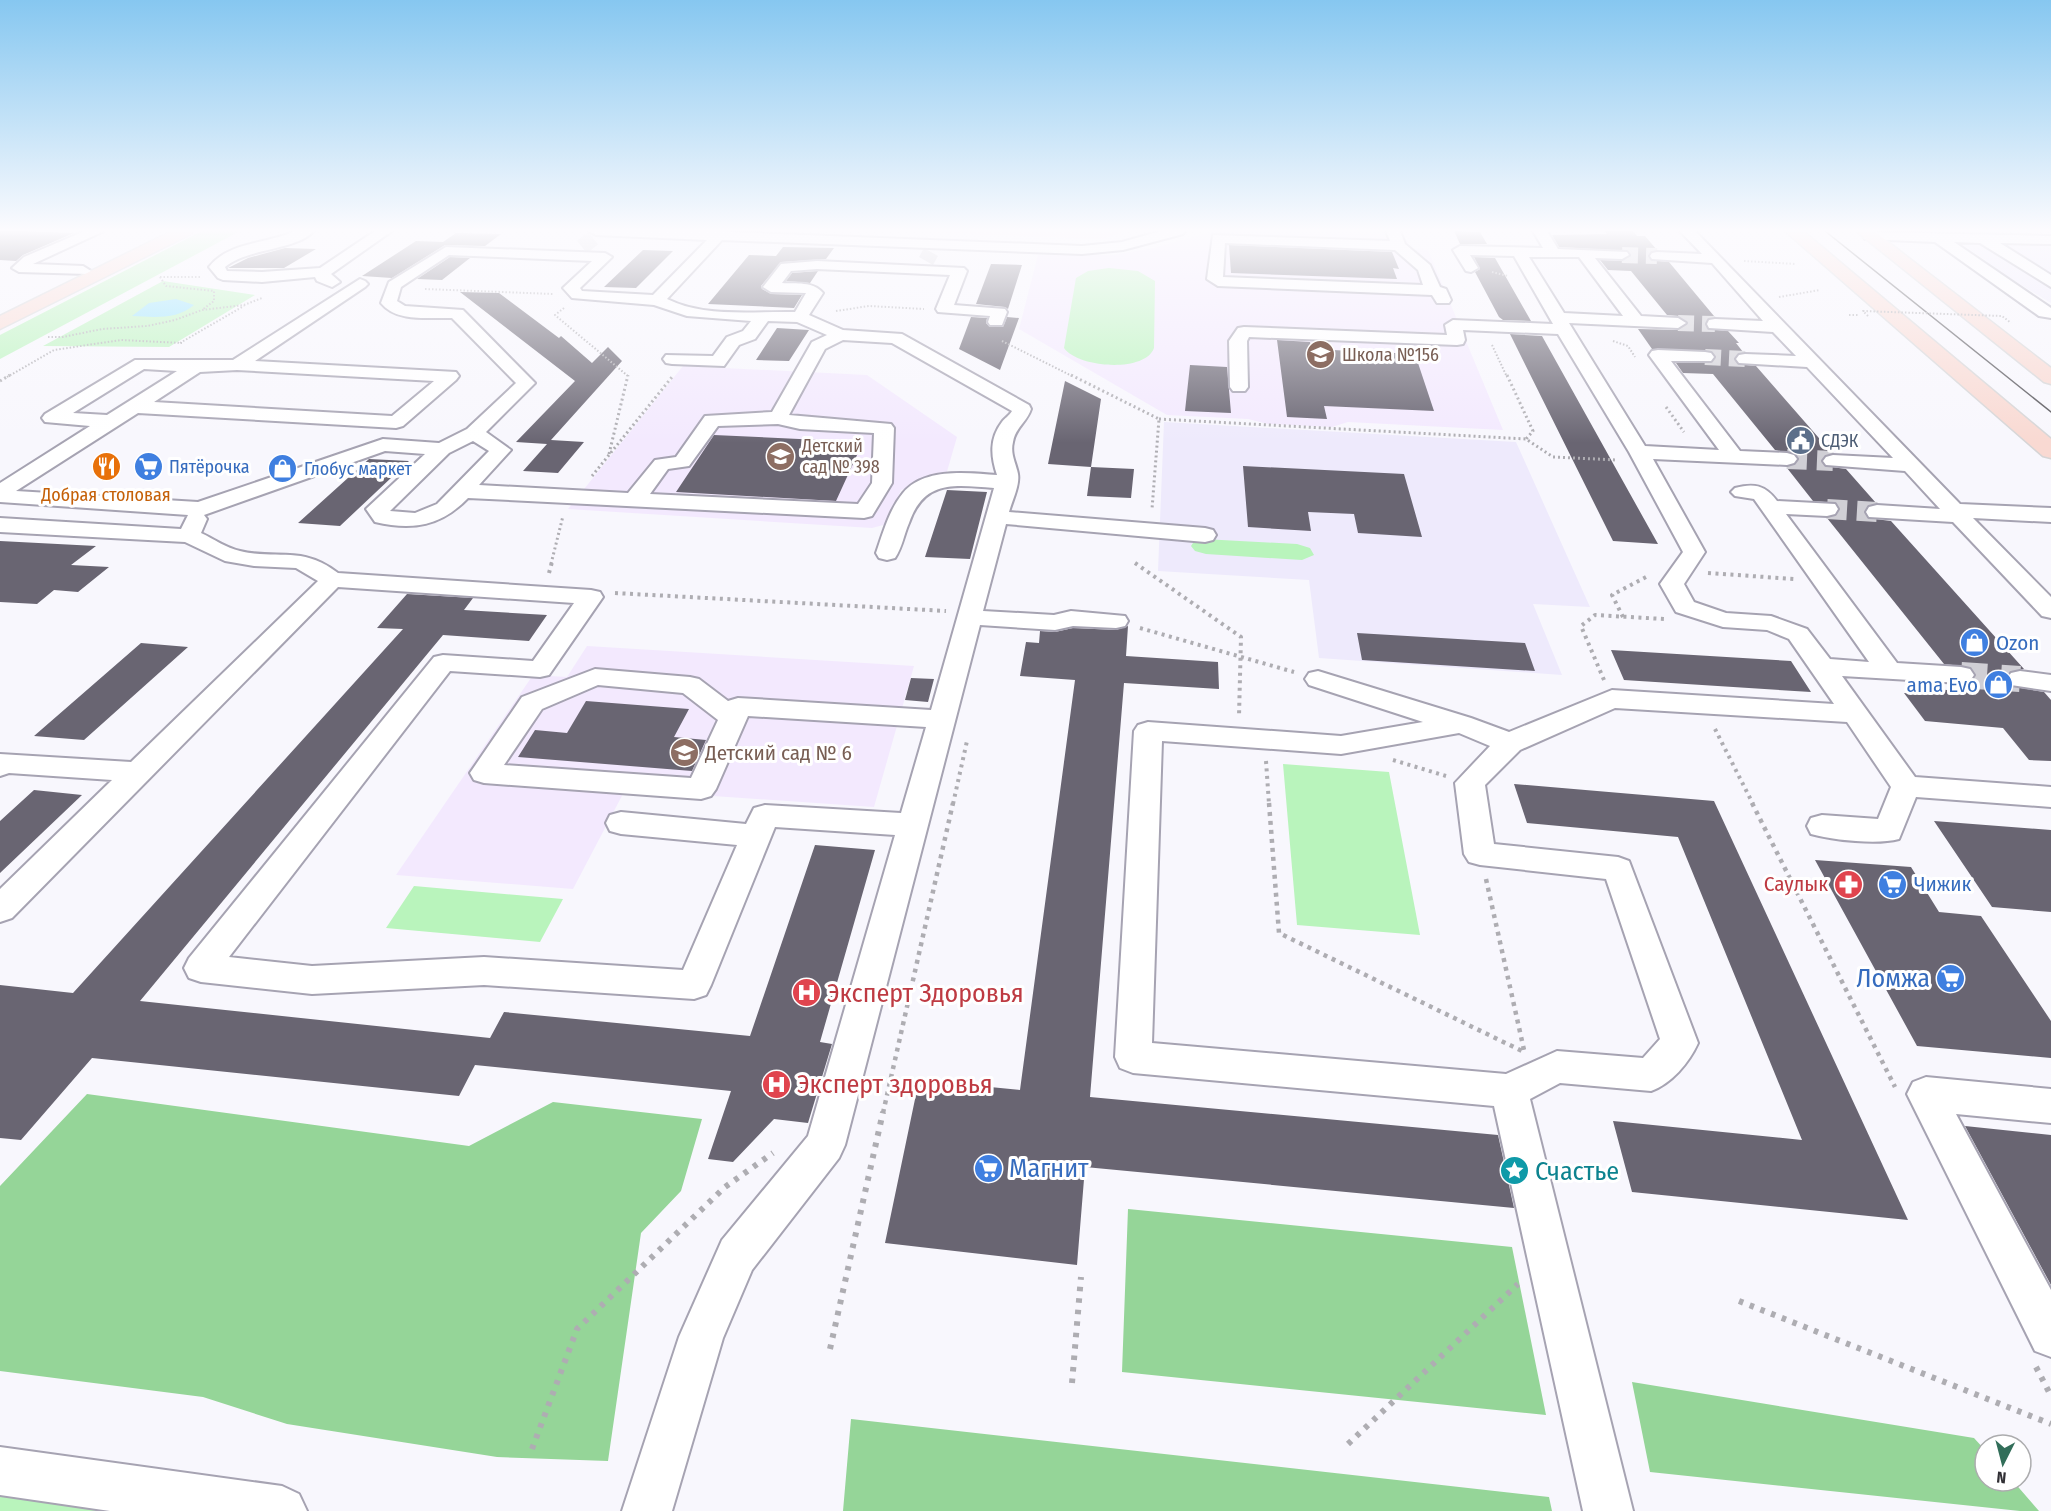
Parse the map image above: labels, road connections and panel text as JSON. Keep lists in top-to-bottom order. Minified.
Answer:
{"places":{"school or university":["Школа №156","Детский сад № 398","Детский сад № 6"],"public building":["СДЭК"],"restaurant":["Добрая столовая"],"supermarket":["Пятёрочка","Чижик","Ломжа","Магнит"],"shop":["Глобус маркет","Ozon","ama Evo"],"pharmacy":["Саулык"],"hospital":["Эксперт Здоровья","Эксперт здоровья"],"place":["Счастье"]},"north":"bottom"}
